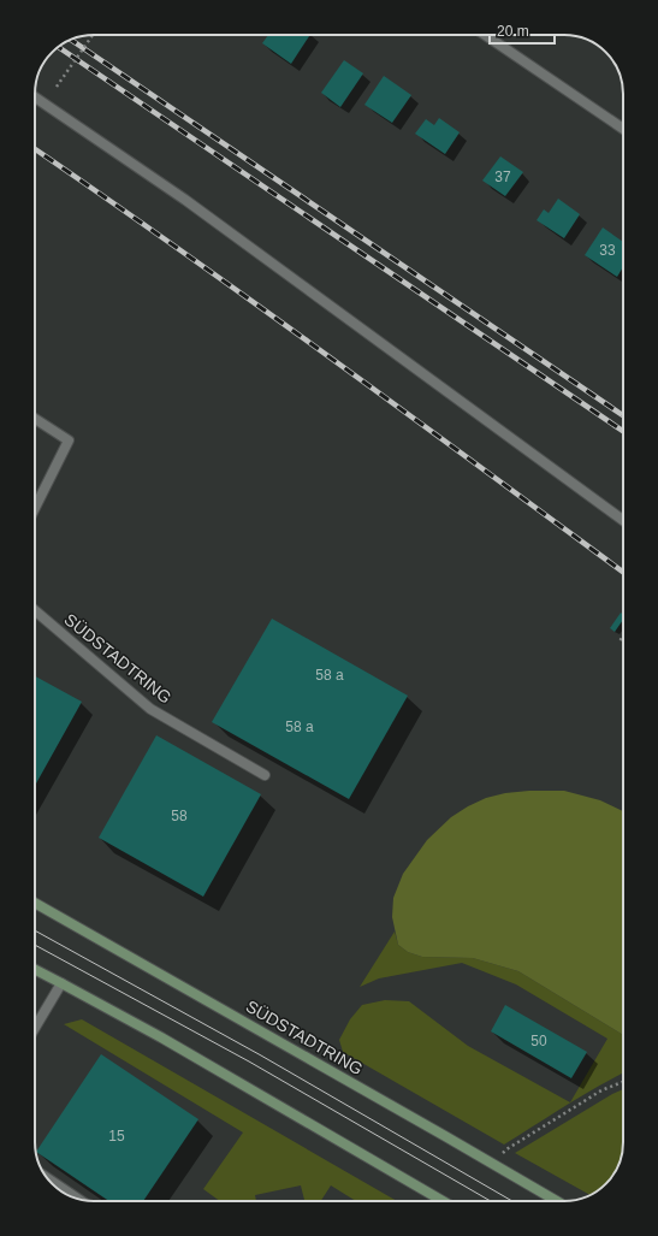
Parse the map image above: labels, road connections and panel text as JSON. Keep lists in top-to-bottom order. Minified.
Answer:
{"streets":{"street":["SÜDSTADTRING"]},"house_numbers":["37","33","58 a","58 a","58","50","15"],"scale_bar":"20 m"}
